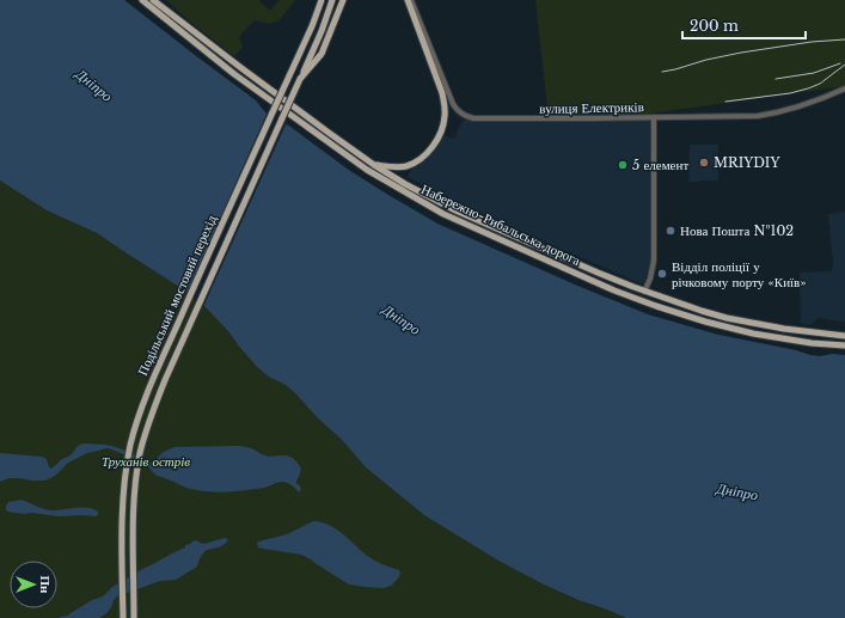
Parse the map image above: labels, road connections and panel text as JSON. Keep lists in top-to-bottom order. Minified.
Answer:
{"streets":{"main road":["Набережно-Рибальська дорога","Подільський мостовий перехід"],"street":["вулиця Електриків"]},"water":["Дніпро"],"parks":["Труханів острів"],"places":["MRIYDIY","5 елемент","Нова Пошта №102","Відділ поліції у річковому порту «Київ»"],"scale_bar":"200 m","north":"right"}
